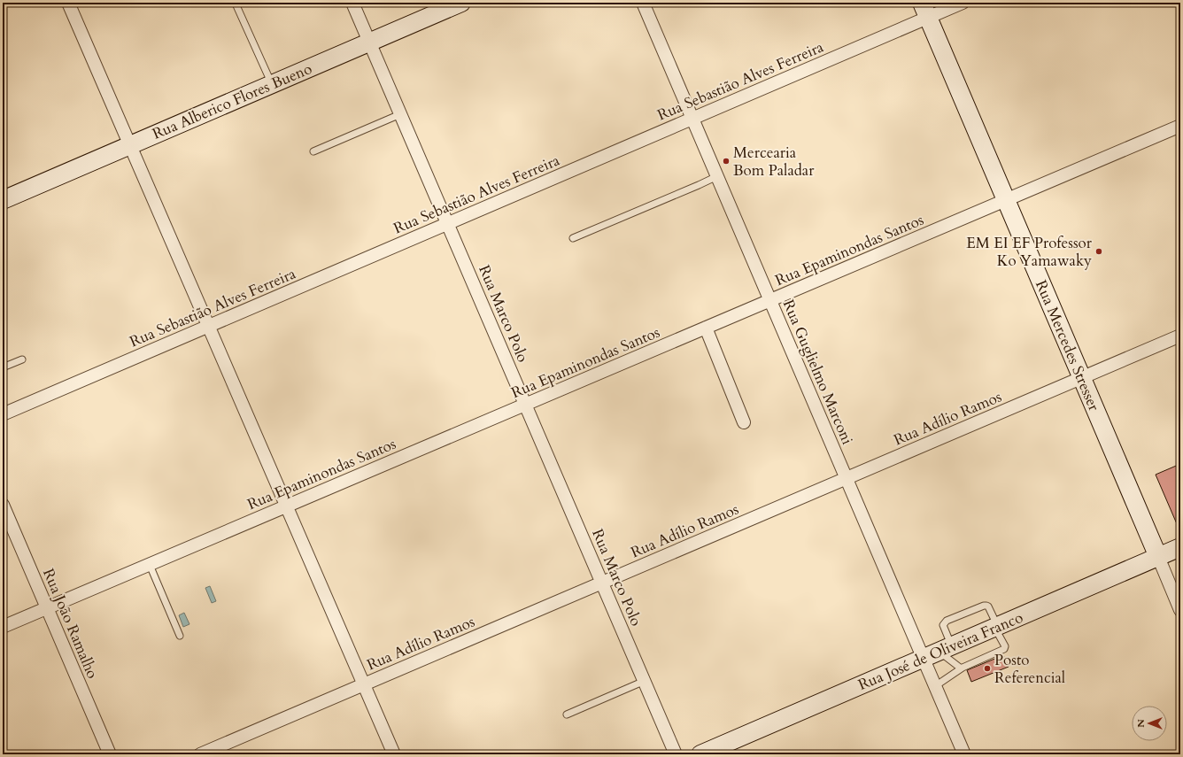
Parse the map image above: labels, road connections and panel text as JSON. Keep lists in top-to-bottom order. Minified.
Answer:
{"streets":{"street":["Rua Sebastião Alves Ferreira","Rua Alberico Flores Bueno","Rua Epaminondas Santos","Rua Marco Polo","Rua Mercedes Stresser","Rua Guglielmo Marconi","Rua Adílio Ramos","Rua João Ramalho","Rua José de Oliveira Franco"]},"crossings":[["Rua Sebastião Alves Ferreira","Rua Marco Polo"],["Rua Sebastião Alves Ferreira","Rua Mercedes Stresser"],["Rua Sebastião Alves Ferreira","Rua Guglielmo Marconi"],["Rua Alberico Flores Bueno","Rua Marco Polo"],["Rua Epaminondas Santos","Rua Marco Polo"],["Rua Epaminondas Santos","Rua Mercedes Stresser"],["Rua Epaminondas Santos","Rua Guglielmo Marconi"],["Rua Epaminondas Santos","Rua João Ramalho"],["Rua Marco Polo","Rua Adílio Ramos"],["Rua Mercedes Stresser","Rua Adílio Ramos"],["Rua Mercedes Stresser","Rua José de Oliveira Franco"],["Rua Guglielmo Marconi","Rua Adílio Ramos"],["Rua Guglielmo Marconi","Rua José de Oliveira Franco"]],"places":["Mercearia Bom Paladar","EM EI EF Professor Ko Yamawaky","Posto Referencial"],"north":"left"}
